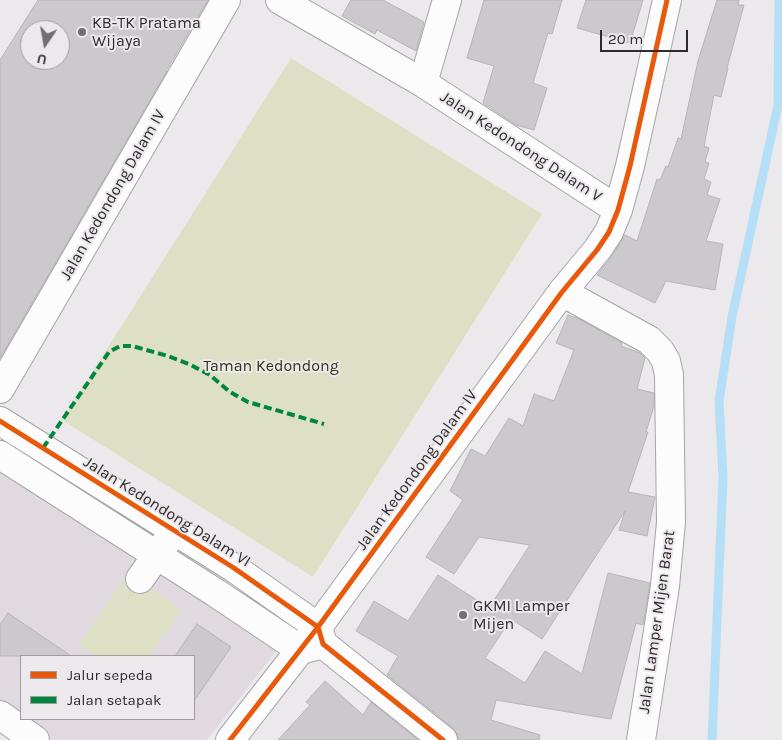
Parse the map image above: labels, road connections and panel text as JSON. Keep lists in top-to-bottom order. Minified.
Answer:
{"streets":{"street":["Jalan Kedondong Dalam V","Jalan Kedondong Dalam IV","Jalan Kedondong Dalam VI","Jalan Lamper Mijen Barat"]},"crossings":[["Jalan Kedondong Dalam V","Jalan Kedondong Dalam IV"],["Jalan Kedondong Dalam IV","Jalan Kedondong Dalam VI"],["Jalan Kedondong Dalam IV","Jalan Lamper Mijen Barat"]],"parks":["Taman Kedondong"],"places":["KB-TK Pratama Wijaya","GKMI Lamper Mijen"],"legend":["Jalur sepeda","Jalan setapak"],"scale_bar":"20 m","north":"bottom"}
